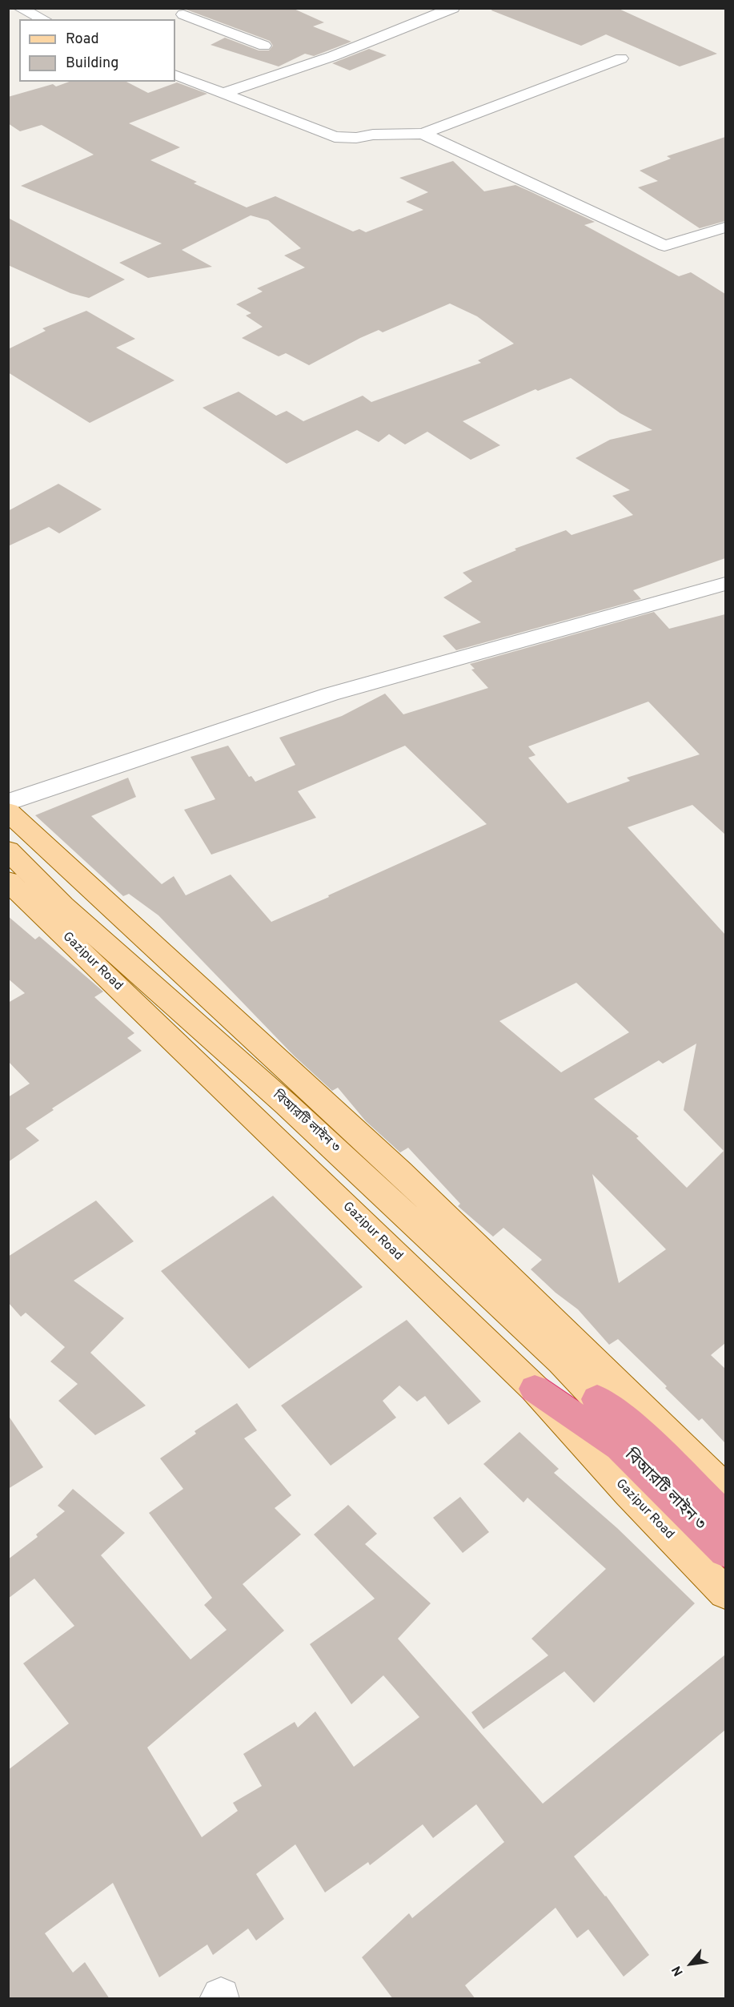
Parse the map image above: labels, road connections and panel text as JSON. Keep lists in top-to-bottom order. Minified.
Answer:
{"streets":{"highway":["বিআরটি লাইন ৩"],"main road":["Gazipur Road"]},"legend":["Road","Building"],"north":"bottom left"}
